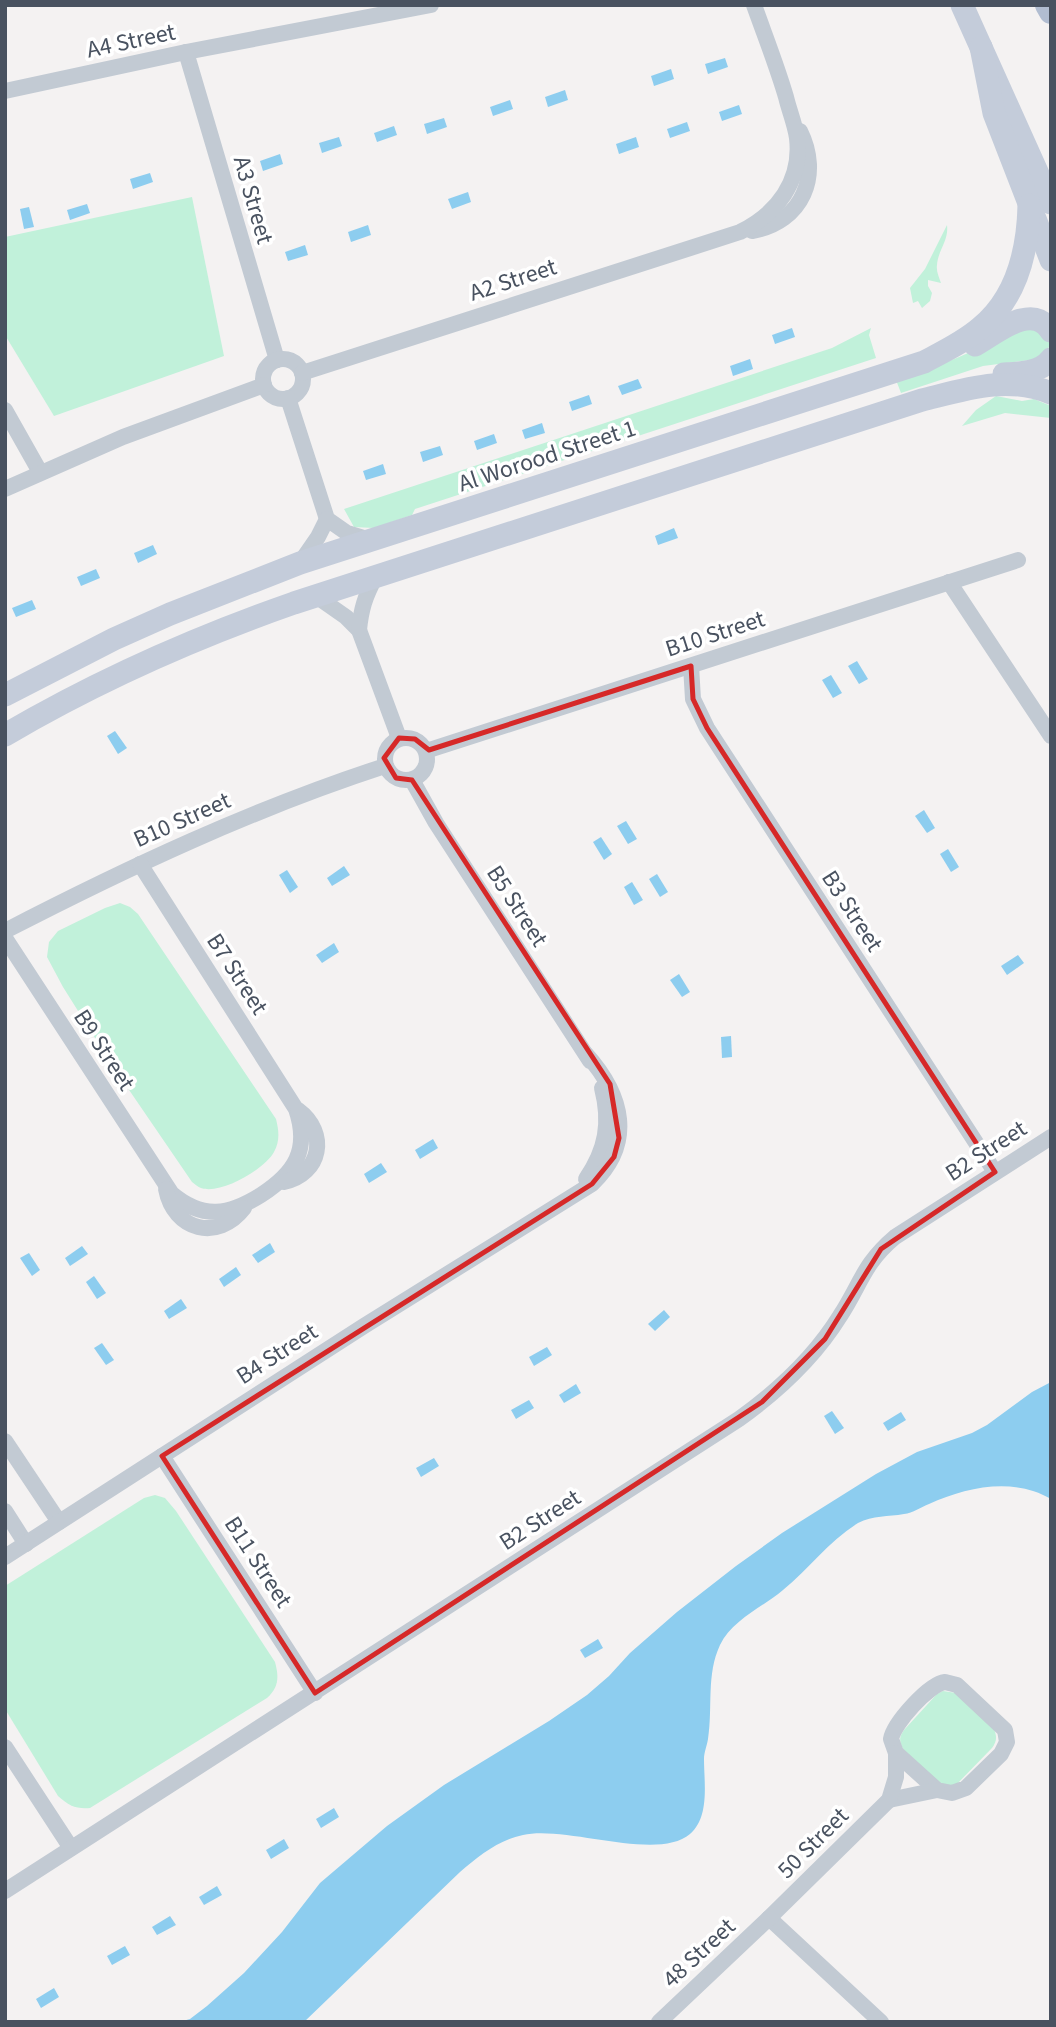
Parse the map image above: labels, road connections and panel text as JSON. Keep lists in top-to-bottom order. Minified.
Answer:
{"streets":{"street":["A4 Street","A3 Street","A2 Street","Al Worood Street 1","B10 Street","B5 Street","B3 Street","B7 Street","B9 Street","B2 Street","B4 Street","B11 Street","50 Street","48 Street"]},"crossings":[["A4 Street","A3 Street"],["A3 Street","A2 Street"],["B10 Street","B5 Street"],["B10 Street","B3 Street"],["B10 Street","B7 Street"],["B5 Street","B4 Street"],["B3 Street","B2 Street"],["B7 Street","B9 Street"],["B2 Street","B11 Street"],["B4 Street","B11 Street"],["50 Street","48 Street"]]}
